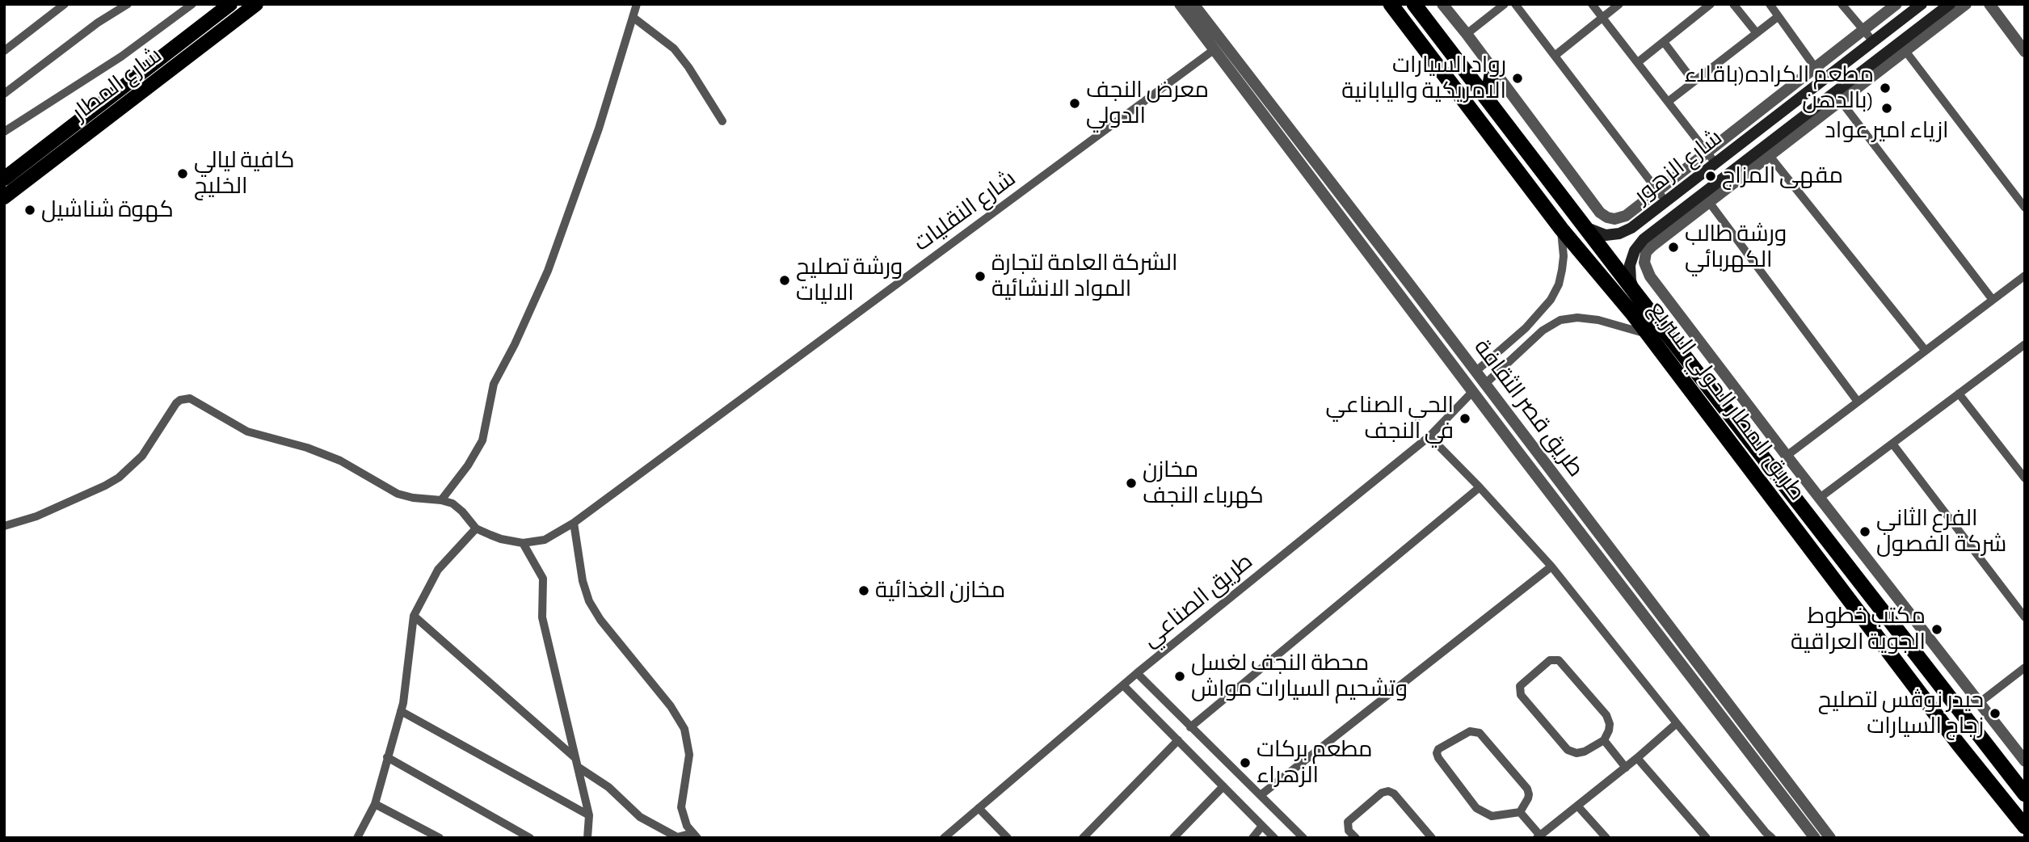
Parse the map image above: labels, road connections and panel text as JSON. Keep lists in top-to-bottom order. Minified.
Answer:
{"streets":{"highway":["طريق المطار الحولي السريع"],"main road":["شارع المطار","شارع الزهور"],"street":["شارع النقليات","طريق قصر الثقافة","طريق الصناعي"]},"crossings":[["شارع الزهور","طريق المطار الحولي السريع"],["شارع النقليات","طريق قصر الثقافة"],["طريق قصر الثقافة","طريق الصناعي"]],"places":["رواد السيارات الامريكية واليابانية","مطعم الكراده(باقلاء بالدهن)","معرض النجف الدولي","ازياء امير عواد","كافية ليالي الخليج","مقهى المزاج","كهوة شناشيل","ورشة طالب الكهربائي","الشركة العامة لتجارة المواد الانشائية","ورشة تصليح الاليات","الحي الصناعي في النجف","مخازن كهرباء النجف","الفرع الثاني شركة الفصول","مخازن الغذائية","مكتب خطوط الجوية العراقية","محطة النجف لغسل وتشحيم السيارات مواش","حيدر نوڤس لتصليح زجاج السيارات","مطعم بركات الزهراء"]}
